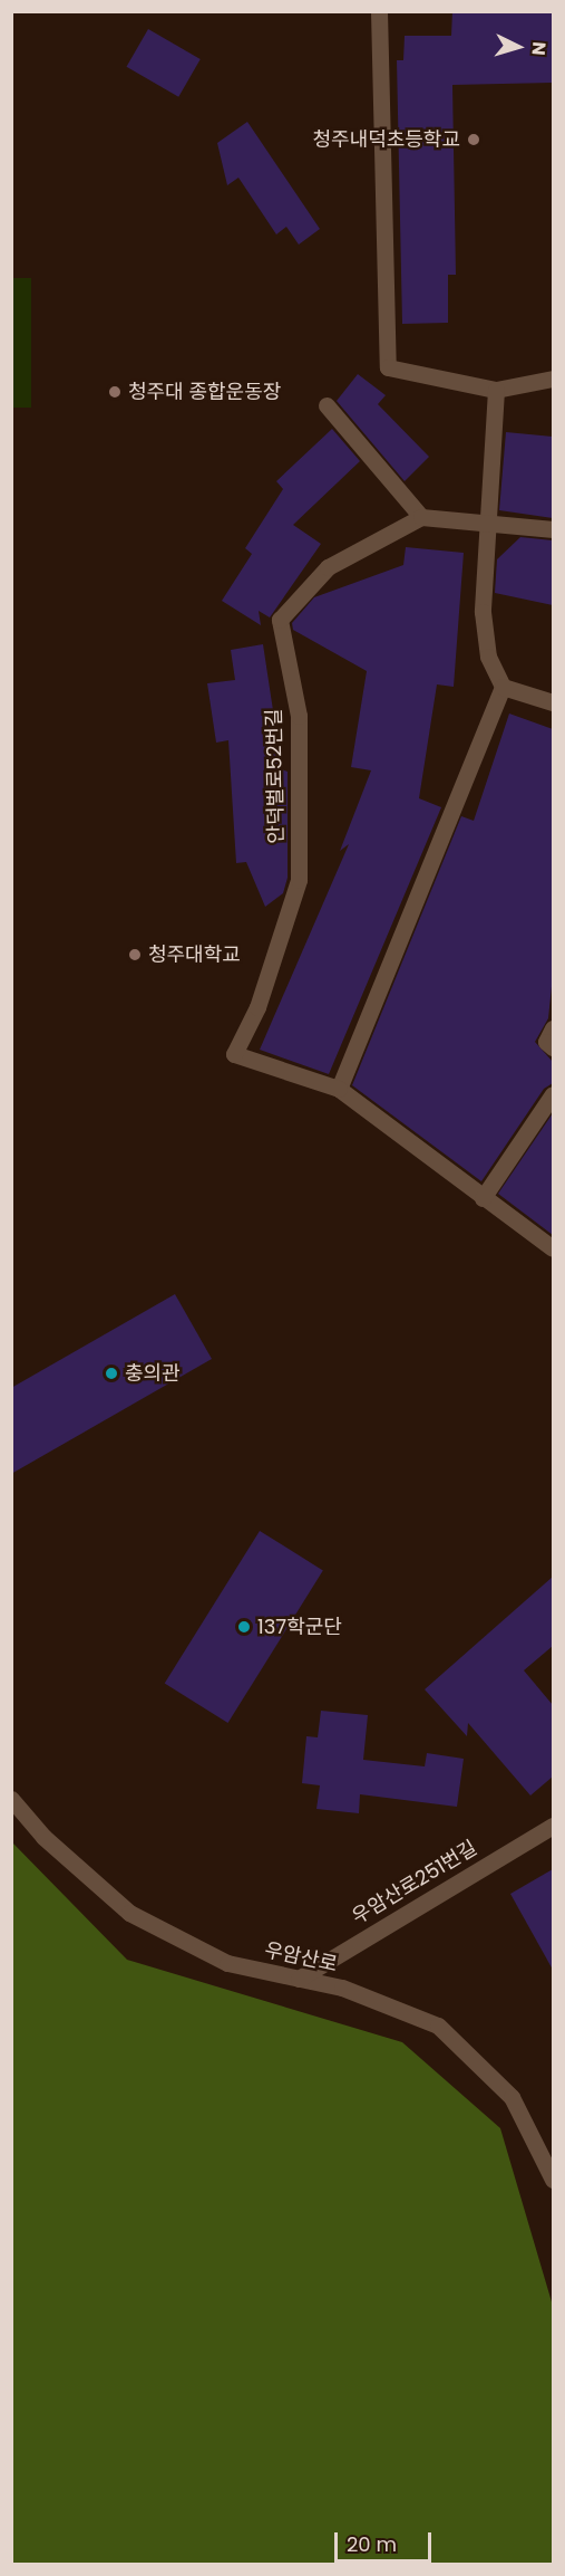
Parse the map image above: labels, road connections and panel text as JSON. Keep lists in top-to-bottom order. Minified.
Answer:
{"streets":{"street":["안덕벌로52번길","우암산로251번길","우암산로"]},"crossings":[["우암산로251번길","우암산로"]],"places":["청주내덕초등학교","청주대 종합운동장","청주대학교","충의관","137학군단"],"scale_bar":"20 m","north":"right"}
